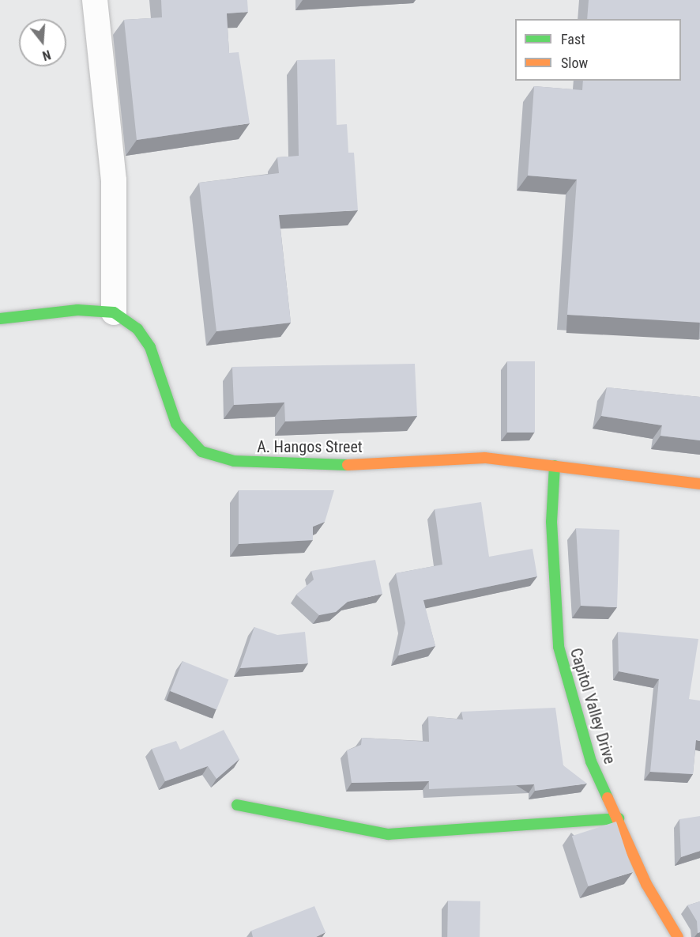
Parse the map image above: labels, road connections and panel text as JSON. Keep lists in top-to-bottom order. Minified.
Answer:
{"streets":{"street":["A. Hangos Street","Capitol Valley Drive"]},"crossings":[["A. Hangos Street","Capitol Valley Drive"]],"legend":["Fast","Slow"],"north":"bottom"}
